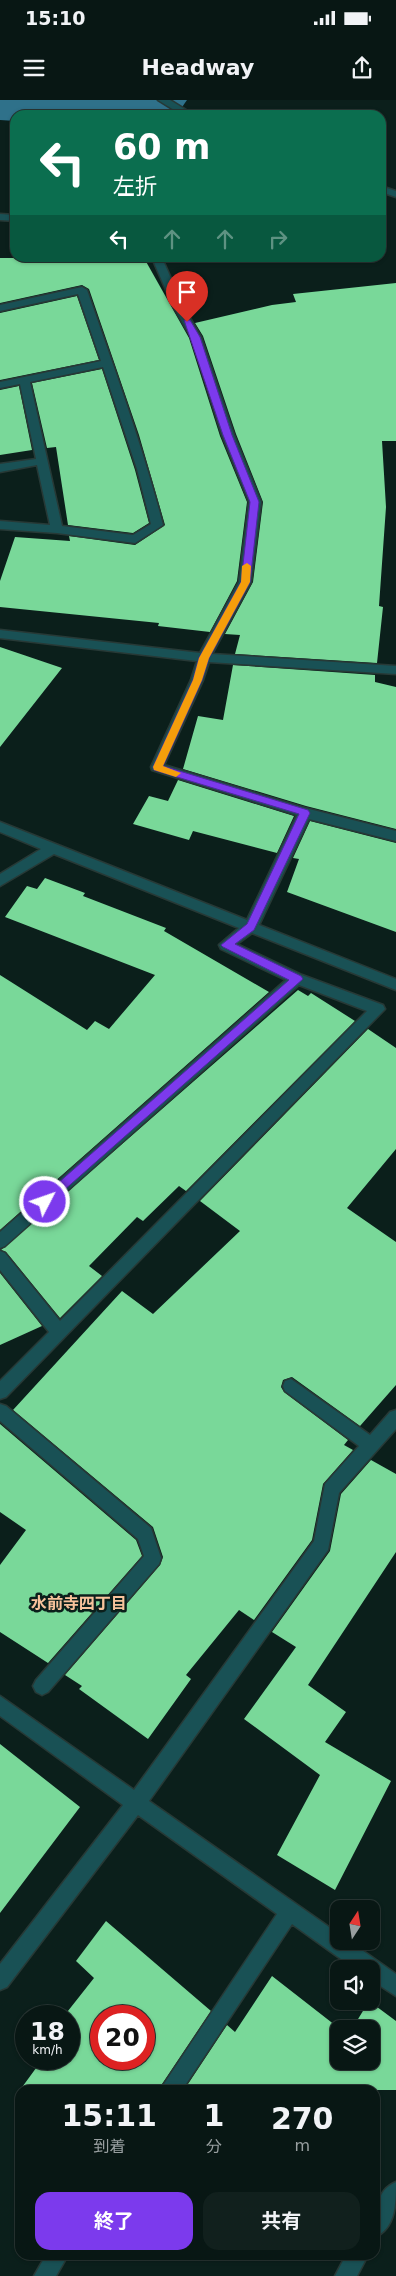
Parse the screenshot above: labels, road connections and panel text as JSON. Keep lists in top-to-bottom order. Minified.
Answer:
{"districts":["水前寺四丁目"],"north":"top","page":{"status":"15:10","header":"Headway","turn":["60 m","左折"],"speed":"18 km/h","limit":"20","eta":["15:11","到着","1","分","270","m"],"buttons":["終了","共有"]}}
